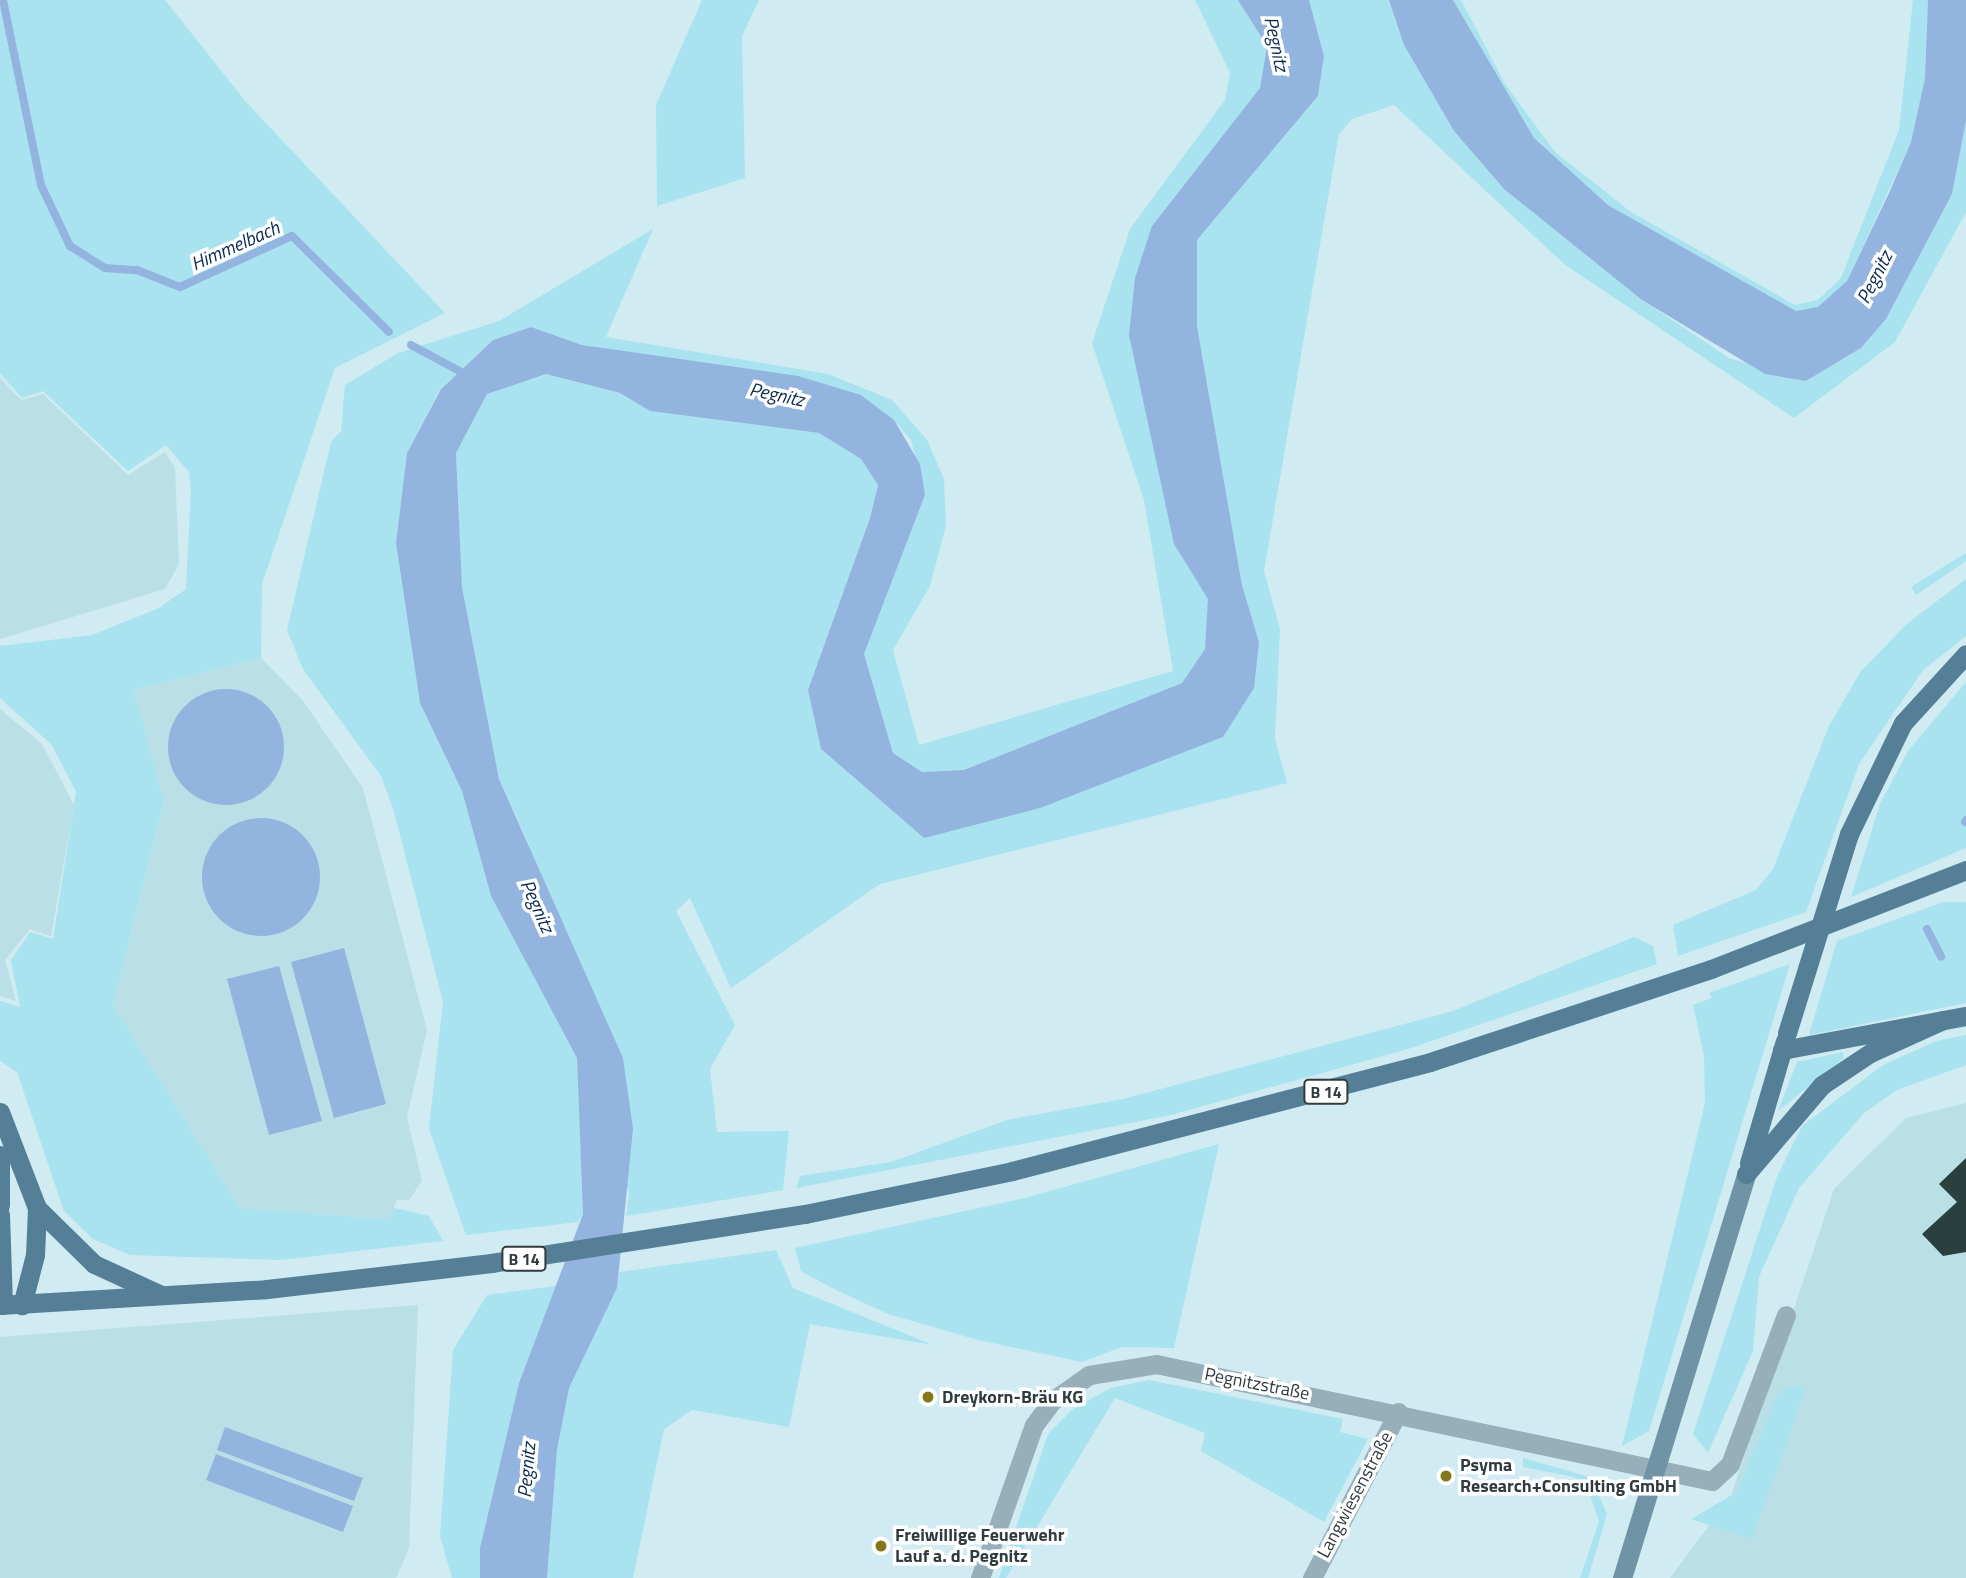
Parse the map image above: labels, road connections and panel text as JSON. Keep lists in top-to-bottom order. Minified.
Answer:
{"streets":{"main road":["B 14"],"street":["Pegnitzstraße","Langwiesenstraße"]},"crossings":[["Pegnitzstraße","Langwiesenstraße"]],"water":["Pegnitz","Himmelbach"],"places":["Dreykorn-Bräu KG","Psyma Research+Consulting GmbH","Freiwillige Feuerwehr Lauf a. d. Pegnitz"]}
